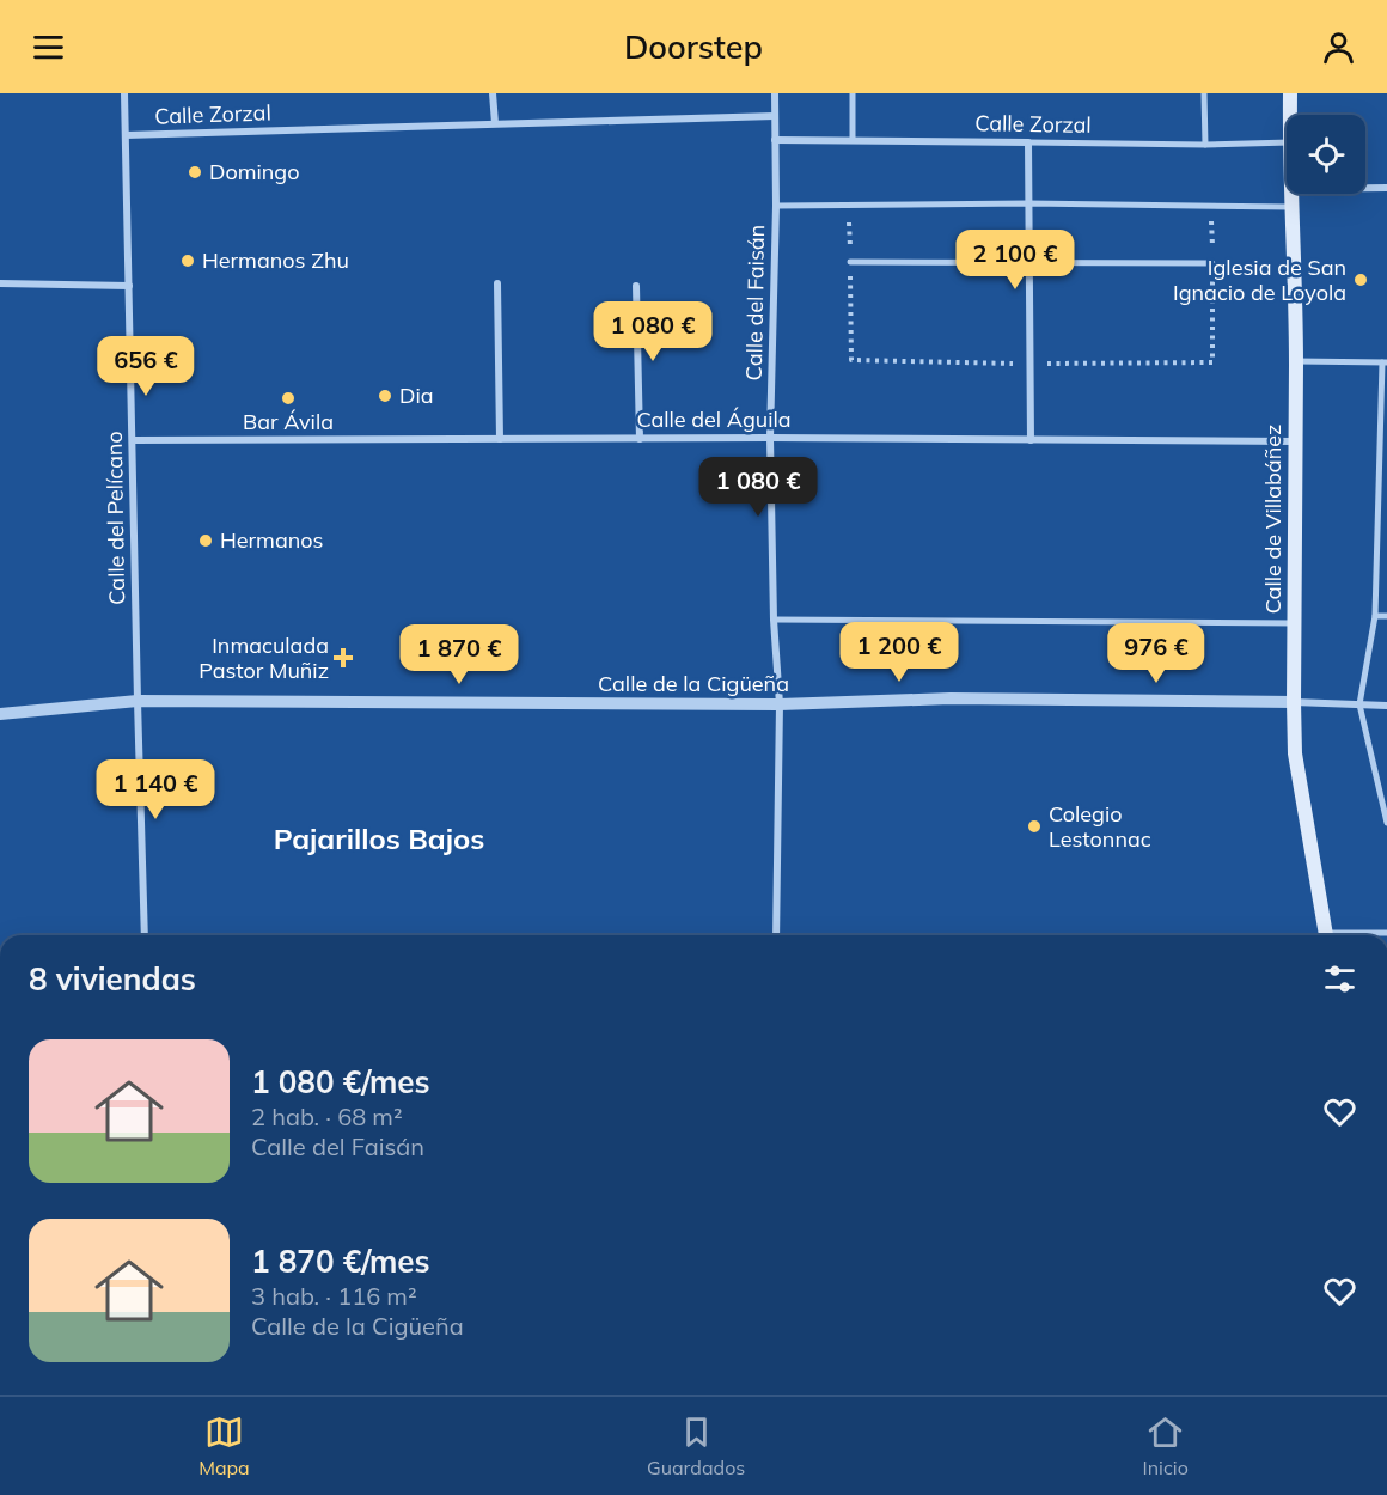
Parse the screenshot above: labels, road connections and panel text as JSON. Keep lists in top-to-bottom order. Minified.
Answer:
{"streets":{"main road":["Calle de Villabáñez"],"street":["Calle Zorzal","Calle del Faisán","Calle del Águila","Calle del Pelícano","Calle de la Cigüeña"]},"crossings":[["Calle Zorzal","Calle del Faisán"],["Calle Zorzal","Calle del Pelícano"],["Calle del Faisán","Calle del Águila"],["Calle del Faisán","Calle de la Cigüeña"],["Calle del Águila","Calle del Pelícano"],["Calle del Águila","Calle de Villabáñez"],["Calle del Pelícano","Calle de la Cigüeña"],["Calle de Villabáñez","Calle de la Cigüeña"]],"districts":["Pajarillos Bajos"],"places":{"other":["Domingo","Hermanos Zhu","Iglesia de San Ignacio de Loyola","Dia","Bar Ávila","Hermanos","Colegio Lestonnac"],"health":["Inmaculada Pastor Muñiz"]},"page":{"header":"Doorstep","price":["2 100 €","1 080 €","656 €","1 080 €","1 200 €","976 €","1 870 €","1 140 €"],"heading":"8 viviendas","list":[{"name":"1 080 €/mes","note":"2 hab. · 68 m² · Calle del Faisán"},{"name":"1 870 €/mes","note":"3 hab. · 116 m² · Calle de la Cigüeña"}],"tabs":["Mapa","Guardados","Inicio"]}}
